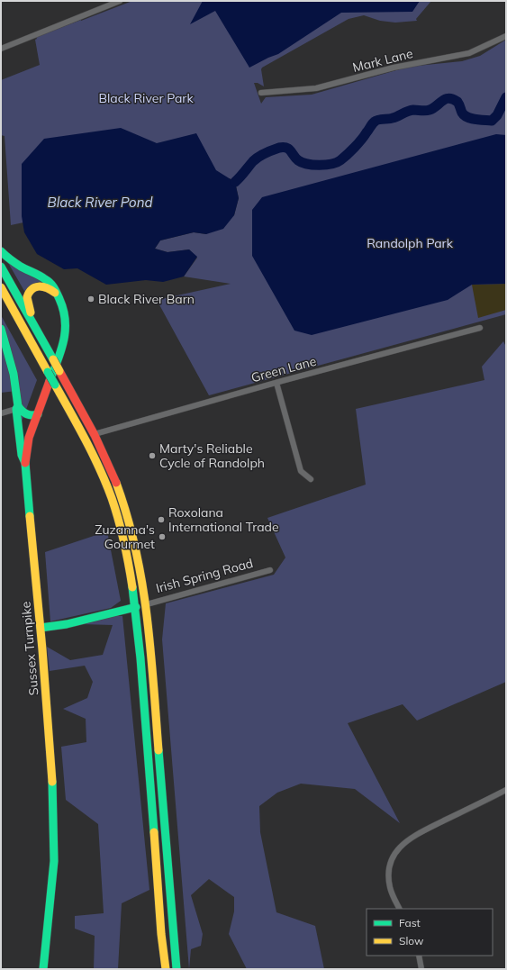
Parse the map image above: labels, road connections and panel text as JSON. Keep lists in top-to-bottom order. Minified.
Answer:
{"streets":{"main road":["Sussex Turnpike"],"street":["Mark Lane","Green Lane","Irish Spring Road"]},"water":["Black River Pond"],"parks":["Black River Park","Randolph Park"],"places":["Black River Barn","Marty's Reliable Cycle of Randolph","Roxolana International Trade","Zuzanna's Gourmet"],"legend":["Fast","Slow"]}
